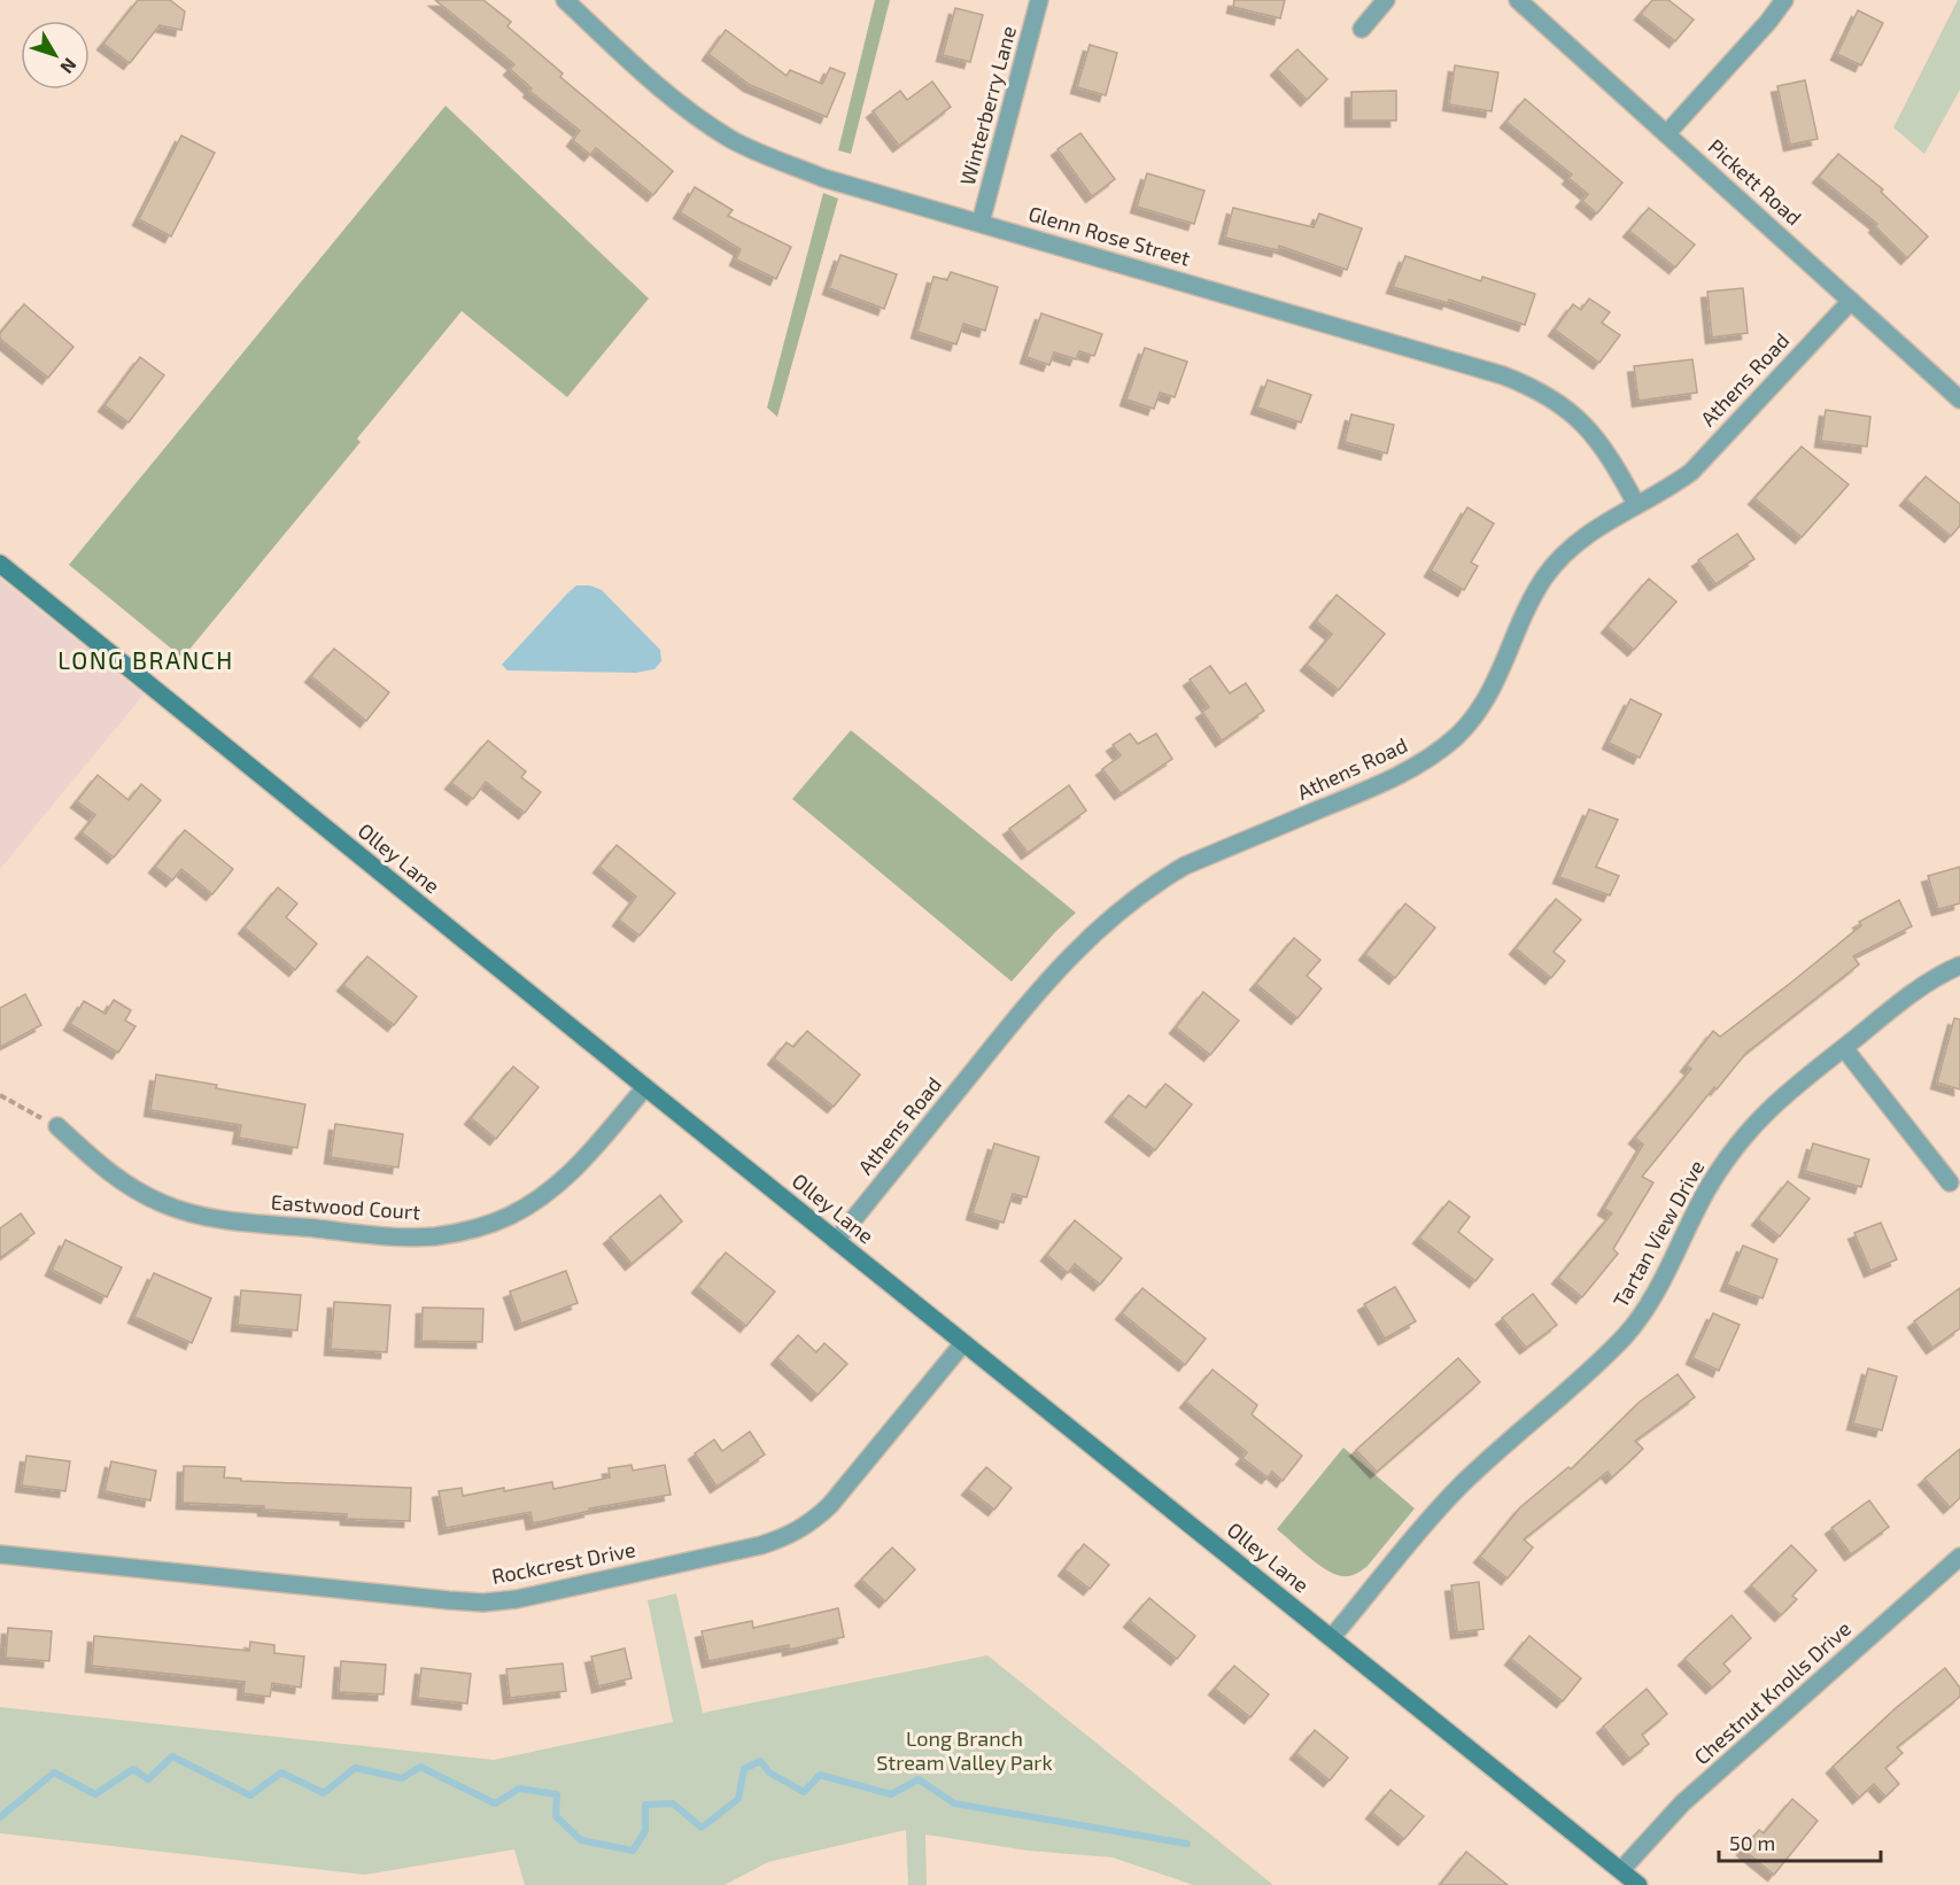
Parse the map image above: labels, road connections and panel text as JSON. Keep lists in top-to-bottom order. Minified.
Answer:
{"streets":{"main road":["Olley Lane"],"street":["Winterberry Lane","Pickett Road","Glenn Rose Street","Athens Road","Eastwood Court","Tartan View Drive","Rockcrest Drive","Chestnut Knolls Drive"]},"crossings":[["Winterberry Lane","Glenn Rose Street"],["Pickett Road","Athens Road"],["Glenn Rose Street","Athens Road"],["Athens Road","Olley Lane"],["Olley Lane","Eastwood Court"],["Olley Lane","Tartan View Drive"],["Olley Lane","Rockcrest Drive"],["Olley Lane","Chestnut Knolls Drive"]],"districts":["LONG BRANCH"],"parks":["Long Branch Stream Valley Park"],"scale_bar":"50 m","north":"bottom right"}
